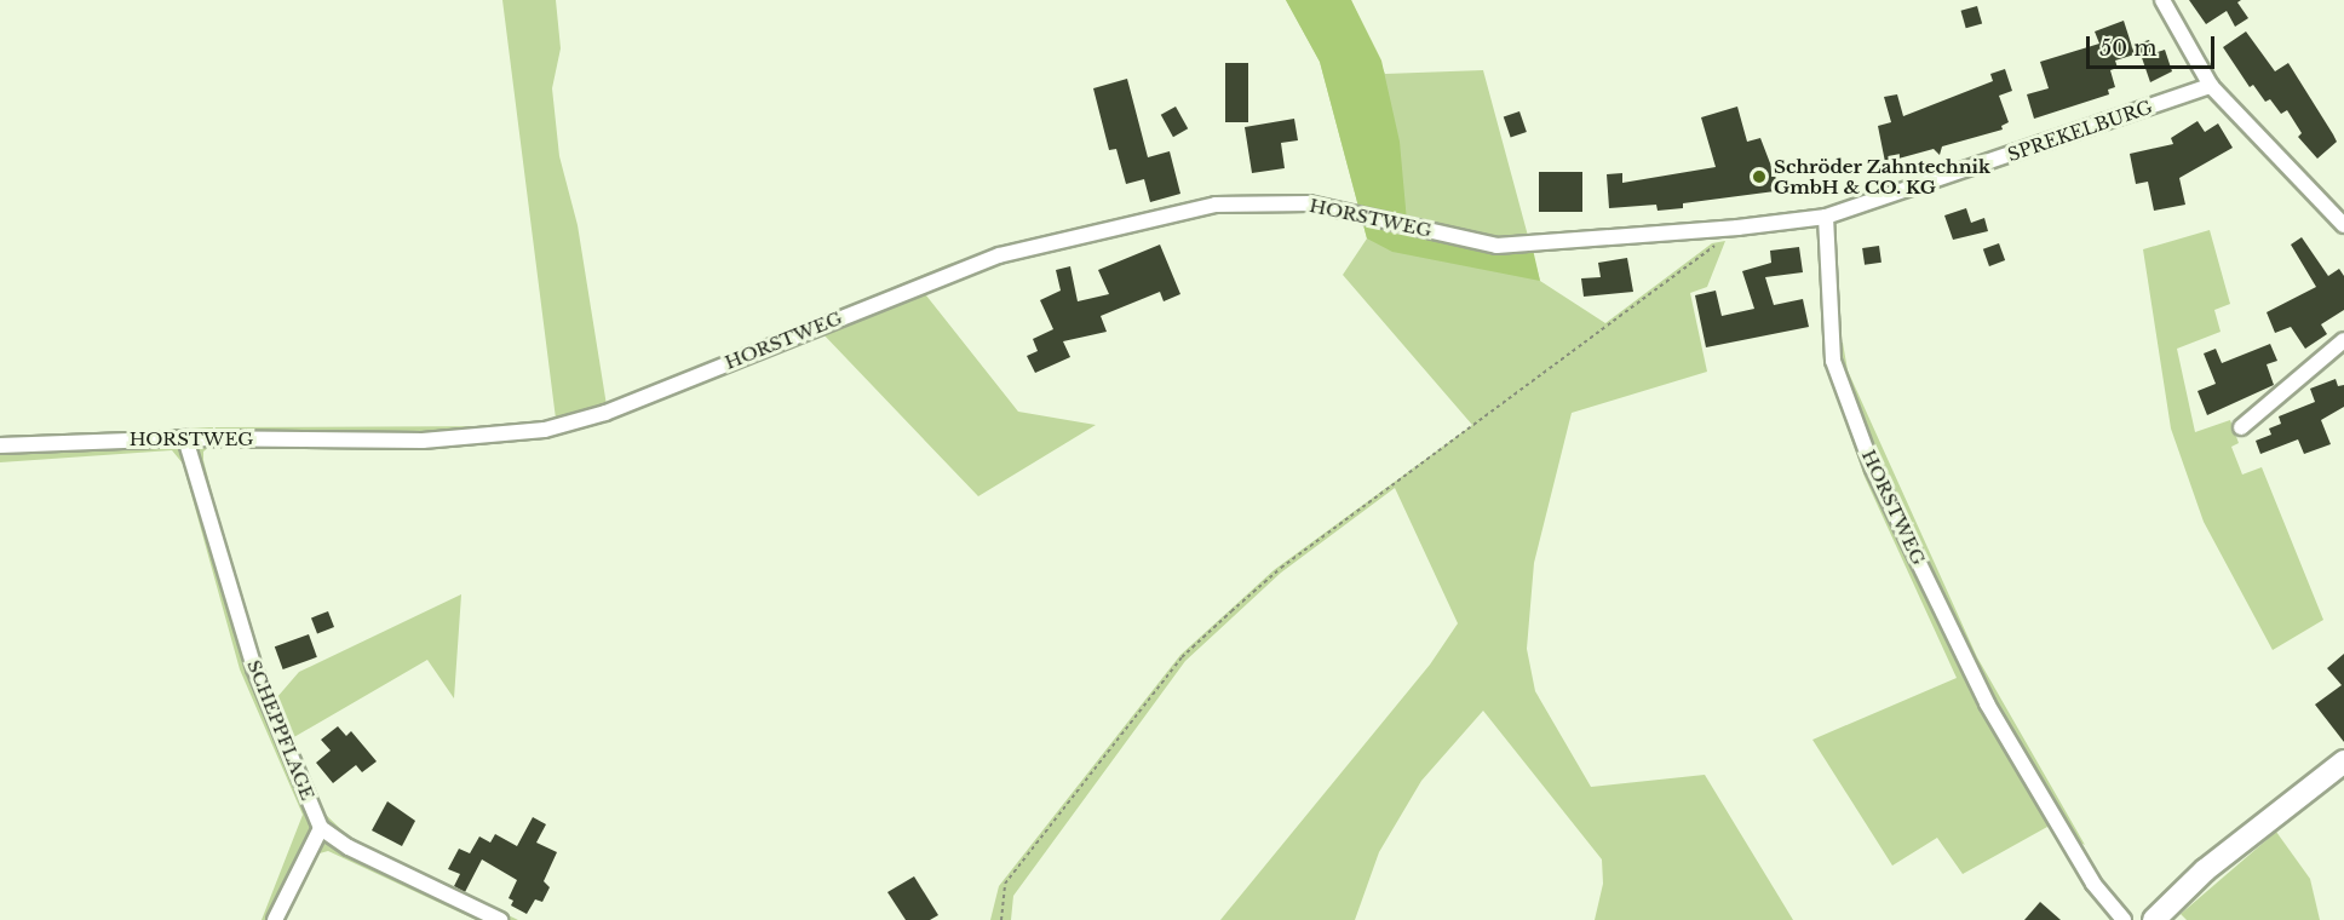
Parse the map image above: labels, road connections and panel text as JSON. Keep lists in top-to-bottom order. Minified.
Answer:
{"streets":{"street":["SPREKELBURG","HORSTWEG","SCHEPPFLAGE"]},"crossings":[["SPREKELBURG","HORSTWEG"],["HORSTWEG","SCHEPPFLAGE"]],"places":["Schröder Zahntechnik GmbH & CO. KG"],"scale_bar":"50 m"}
